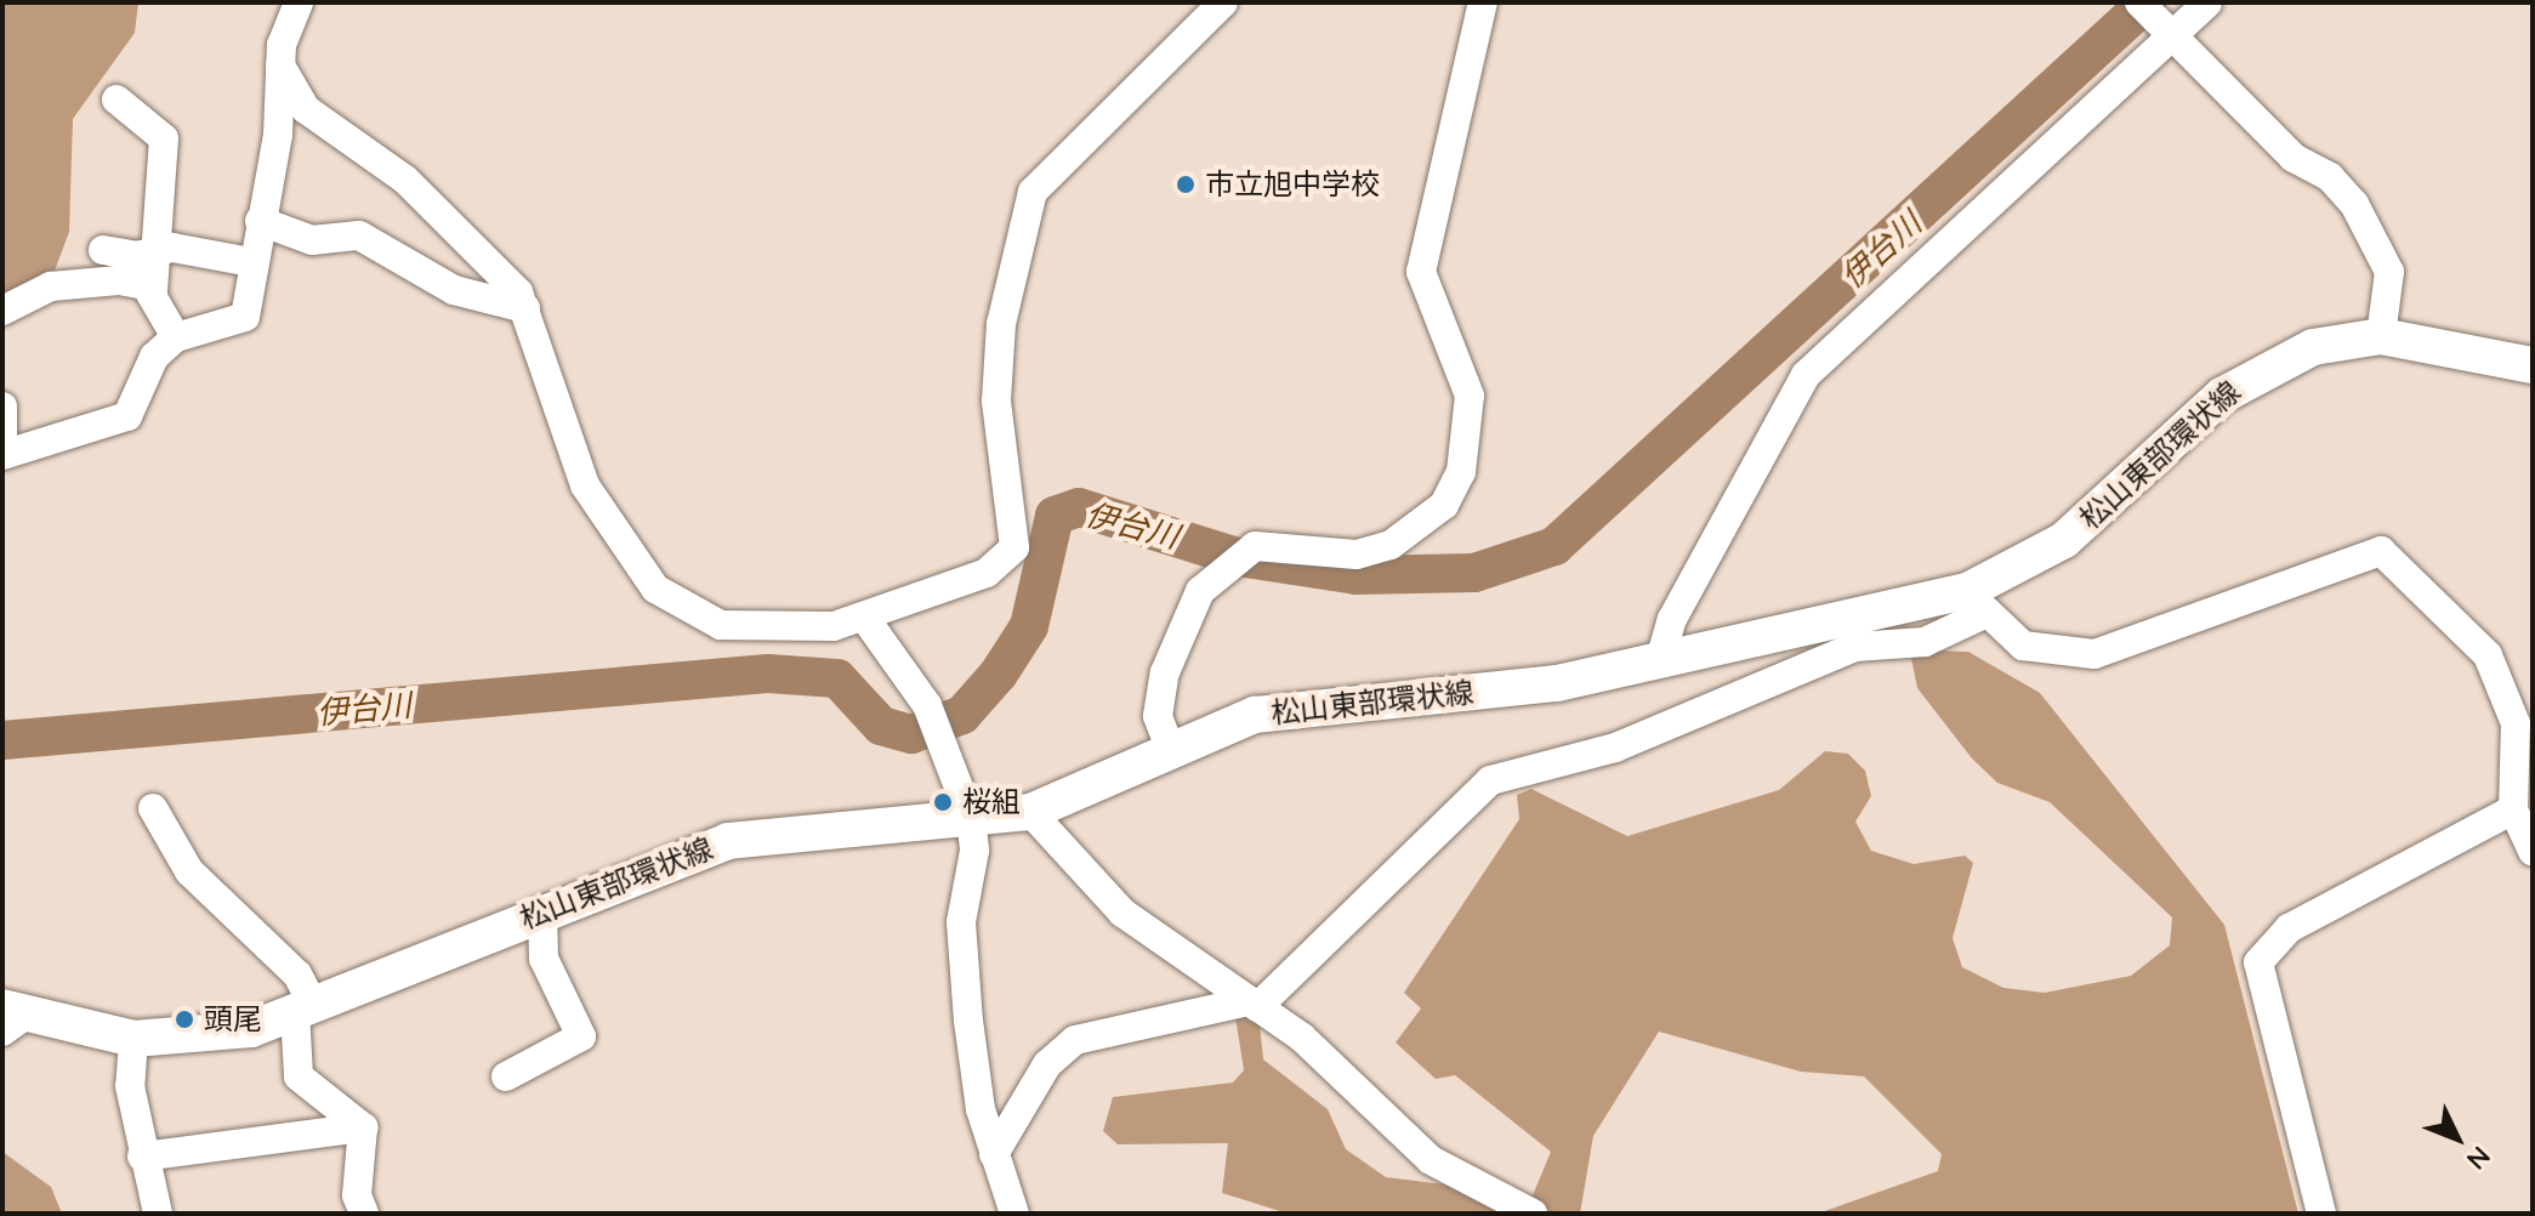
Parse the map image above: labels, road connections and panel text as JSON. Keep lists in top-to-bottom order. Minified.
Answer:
{"streets":{"main road":["松山東部環状線"]},"water":["伊台川"],"places":["市立旭中学校","桜組","頭尾"],"north":"bottom right"}
